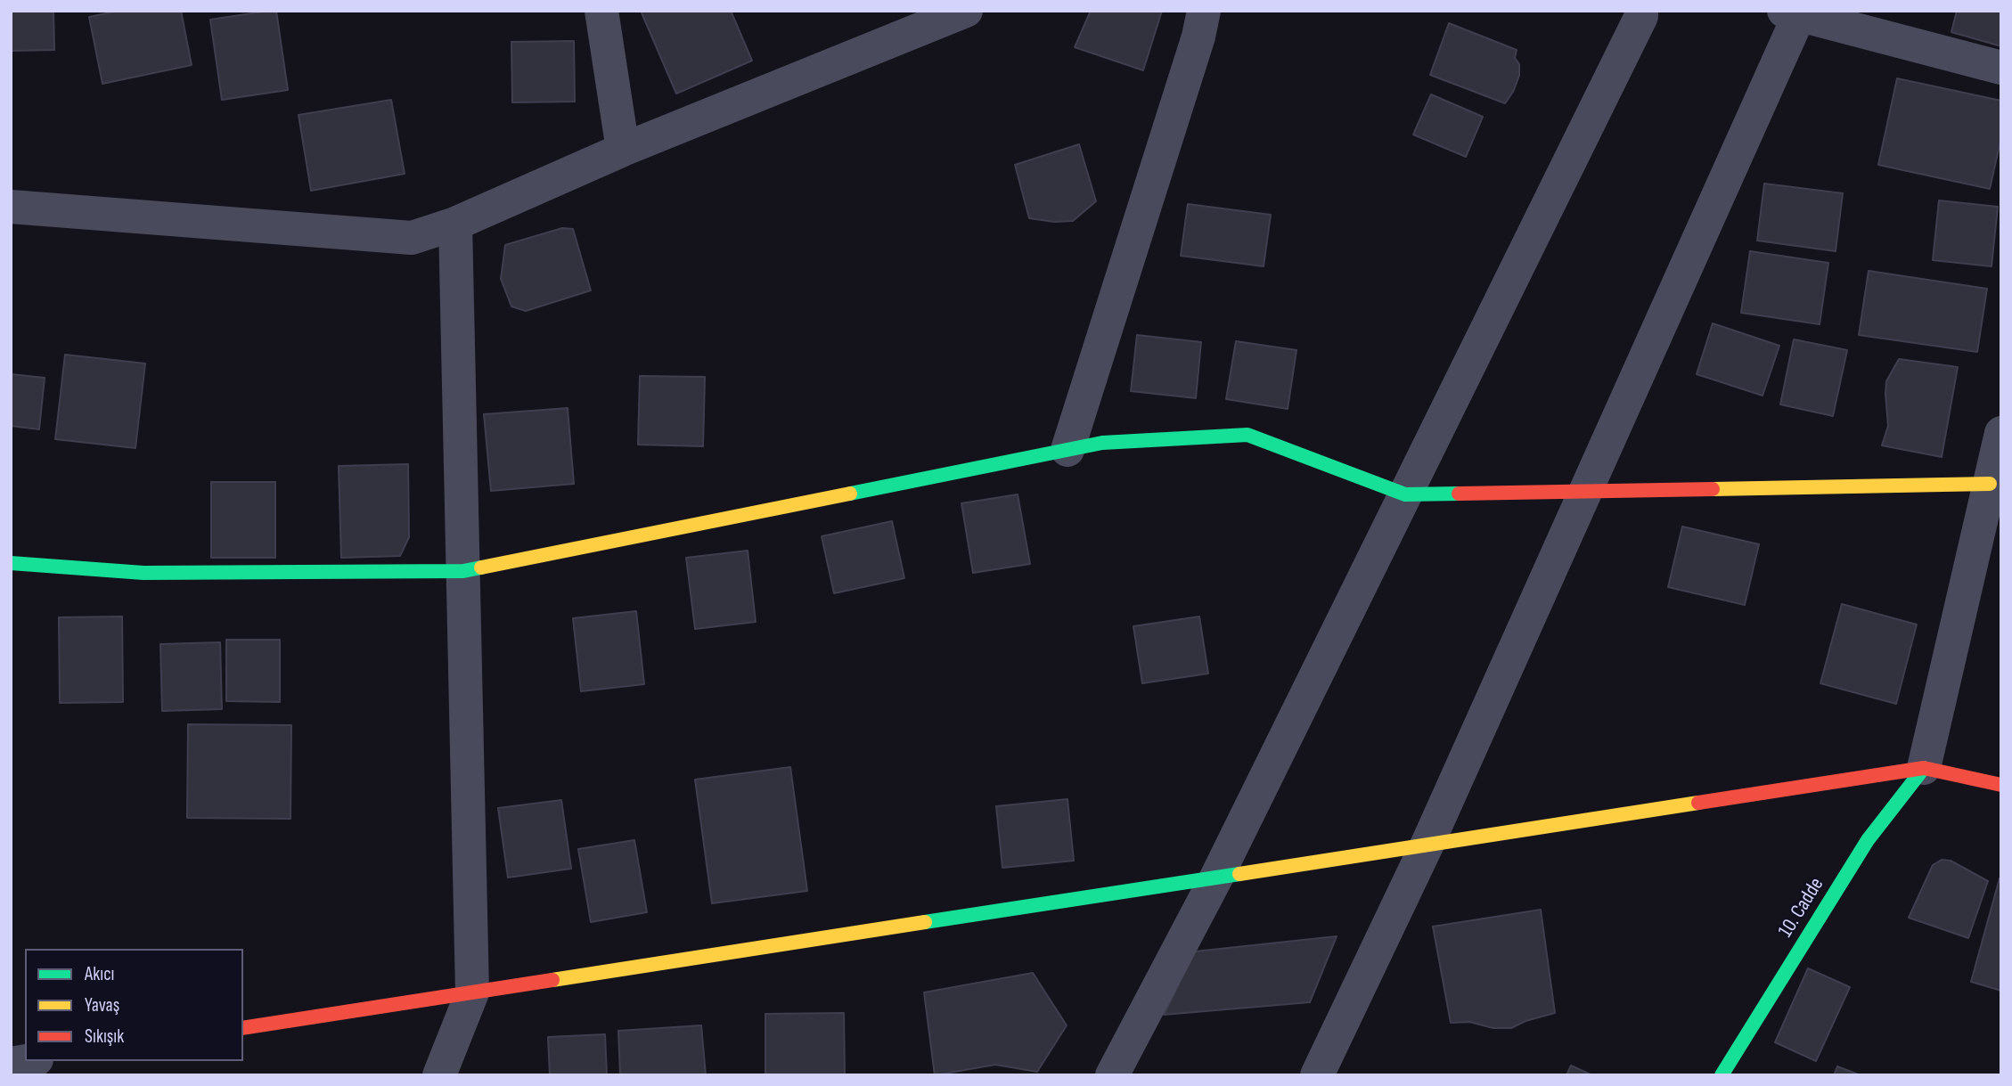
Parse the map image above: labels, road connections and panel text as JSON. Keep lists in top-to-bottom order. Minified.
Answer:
{"streets":{"street":["10. Cadde"]},"legend":["Akıcı","Yavaş","Sıkışık"]}
